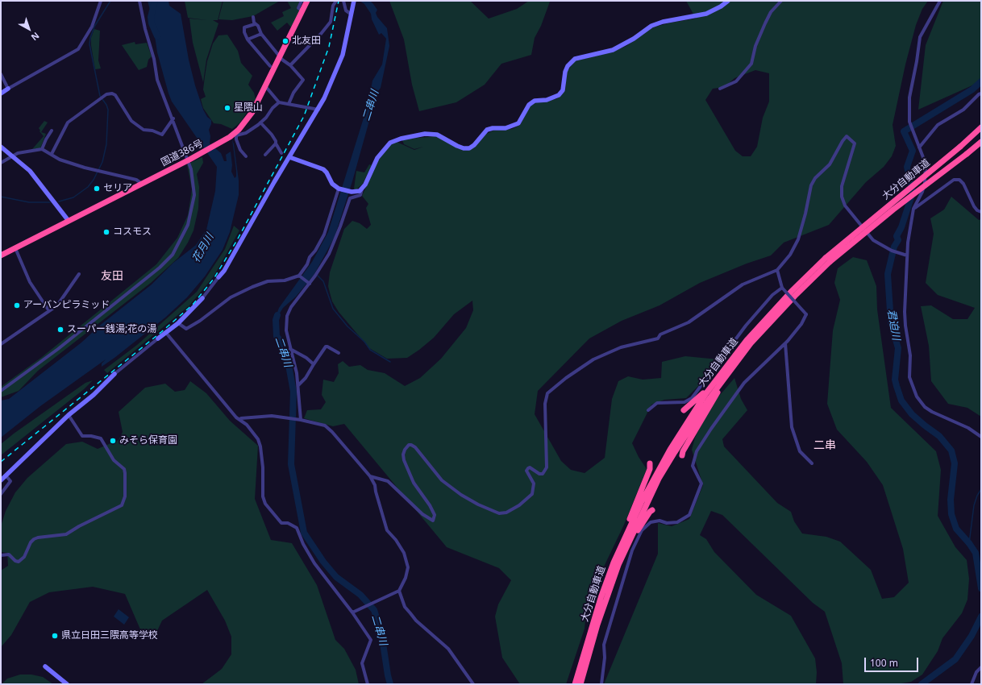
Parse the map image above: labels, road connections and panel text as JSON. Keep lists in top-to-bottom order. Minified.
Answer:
{"streets":{"highway":["国道386号","大分自動車道"]},"districts":["友田","二串"],"water":["二串川","花月川","君迫川"],"places":["北友田","星隈山","セリア","コスモス","アーバンピラミッド","スーパー銭湯;花の湯","みそら保育園","県立日田三隈高等学校"],"scale_bar":"100 m","north":"bottom right"}
